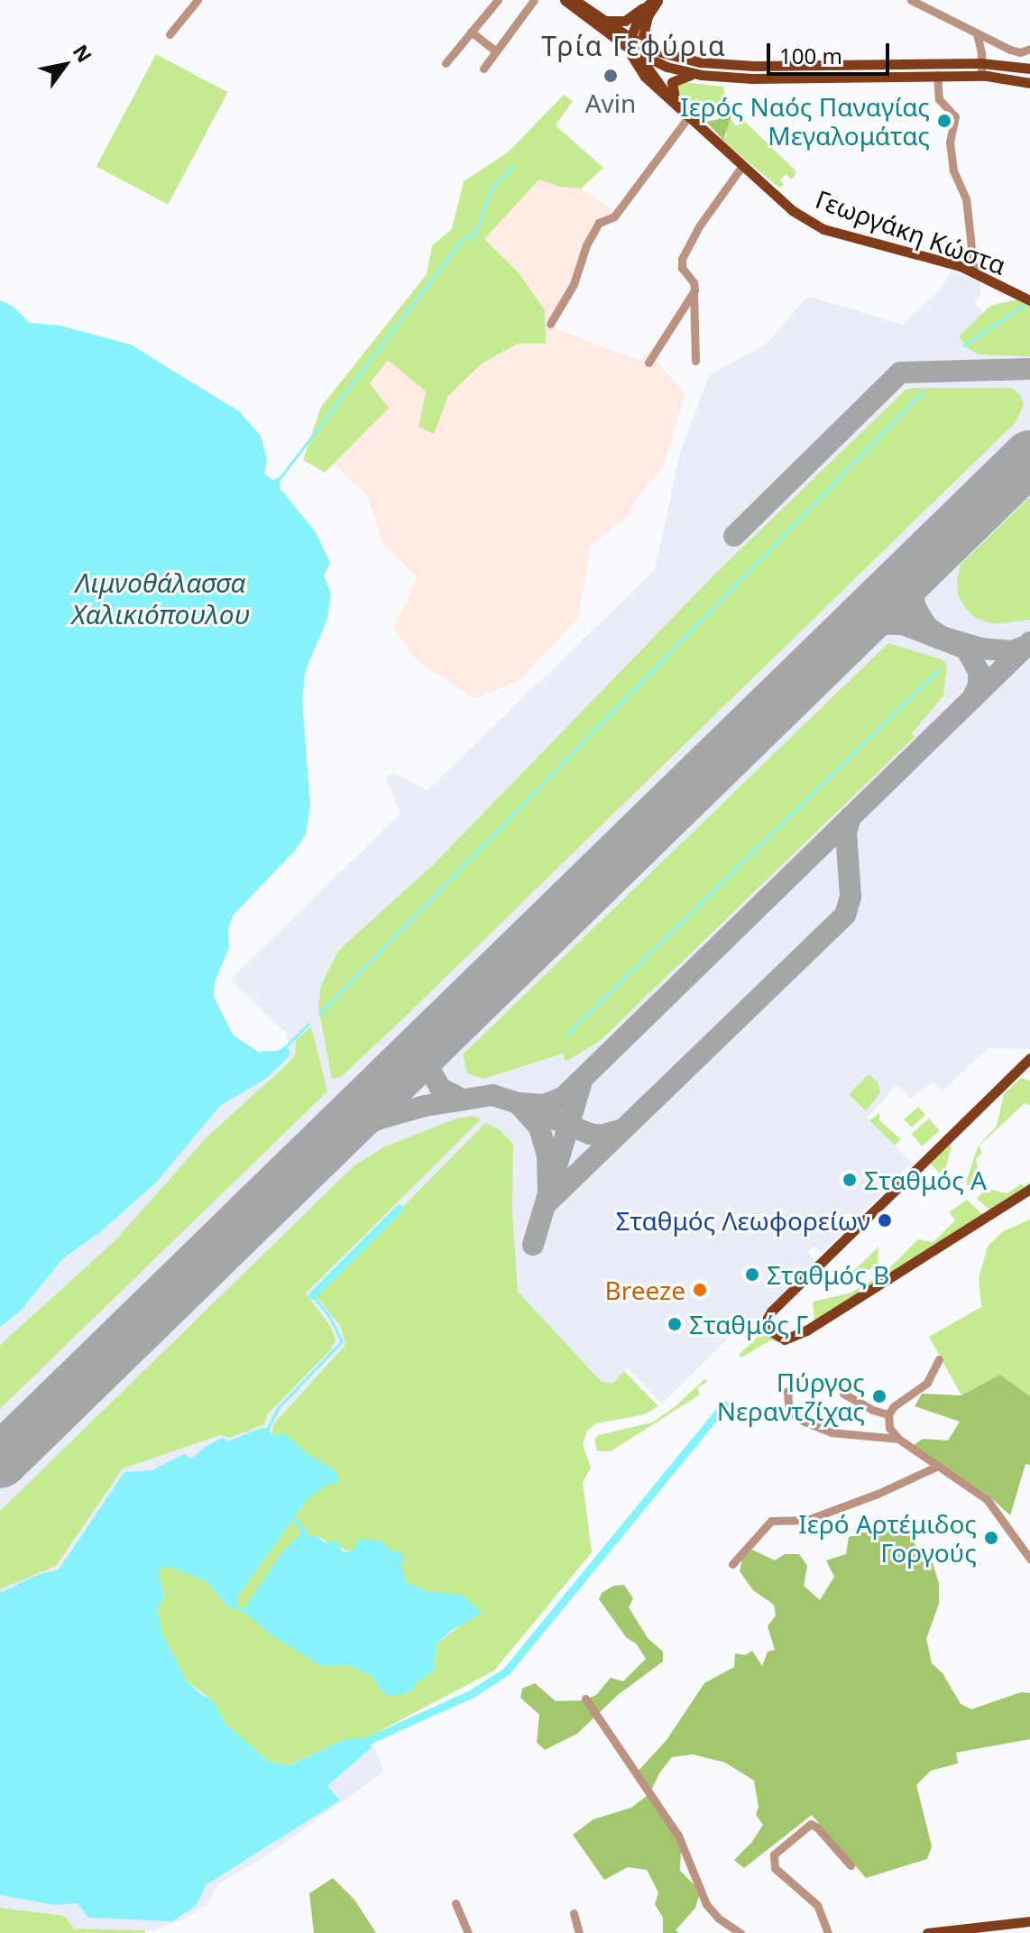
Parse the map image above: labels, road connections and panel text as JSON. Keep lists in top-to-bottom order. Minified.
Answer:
{"streets":{"main road":["Γεωργάκη Κώστα"]},"districts":["Τρία Γεφύρια"],"water":["Λιμνοθάλασσα Χαλικιόπουλου"],"places":["Avin","Ιερός Ναός Παναγίας Μεγαλομάτας","Σταθμός Α","Σταθμός Λεωφορείων","Σταθμός B","Breeze","Σταθμός Γ","Πύργος Νεραντζίχας","Ιερό Αρτέμιδος Γοργούς"],"scale_bar":"100 m","north":"top right"}
